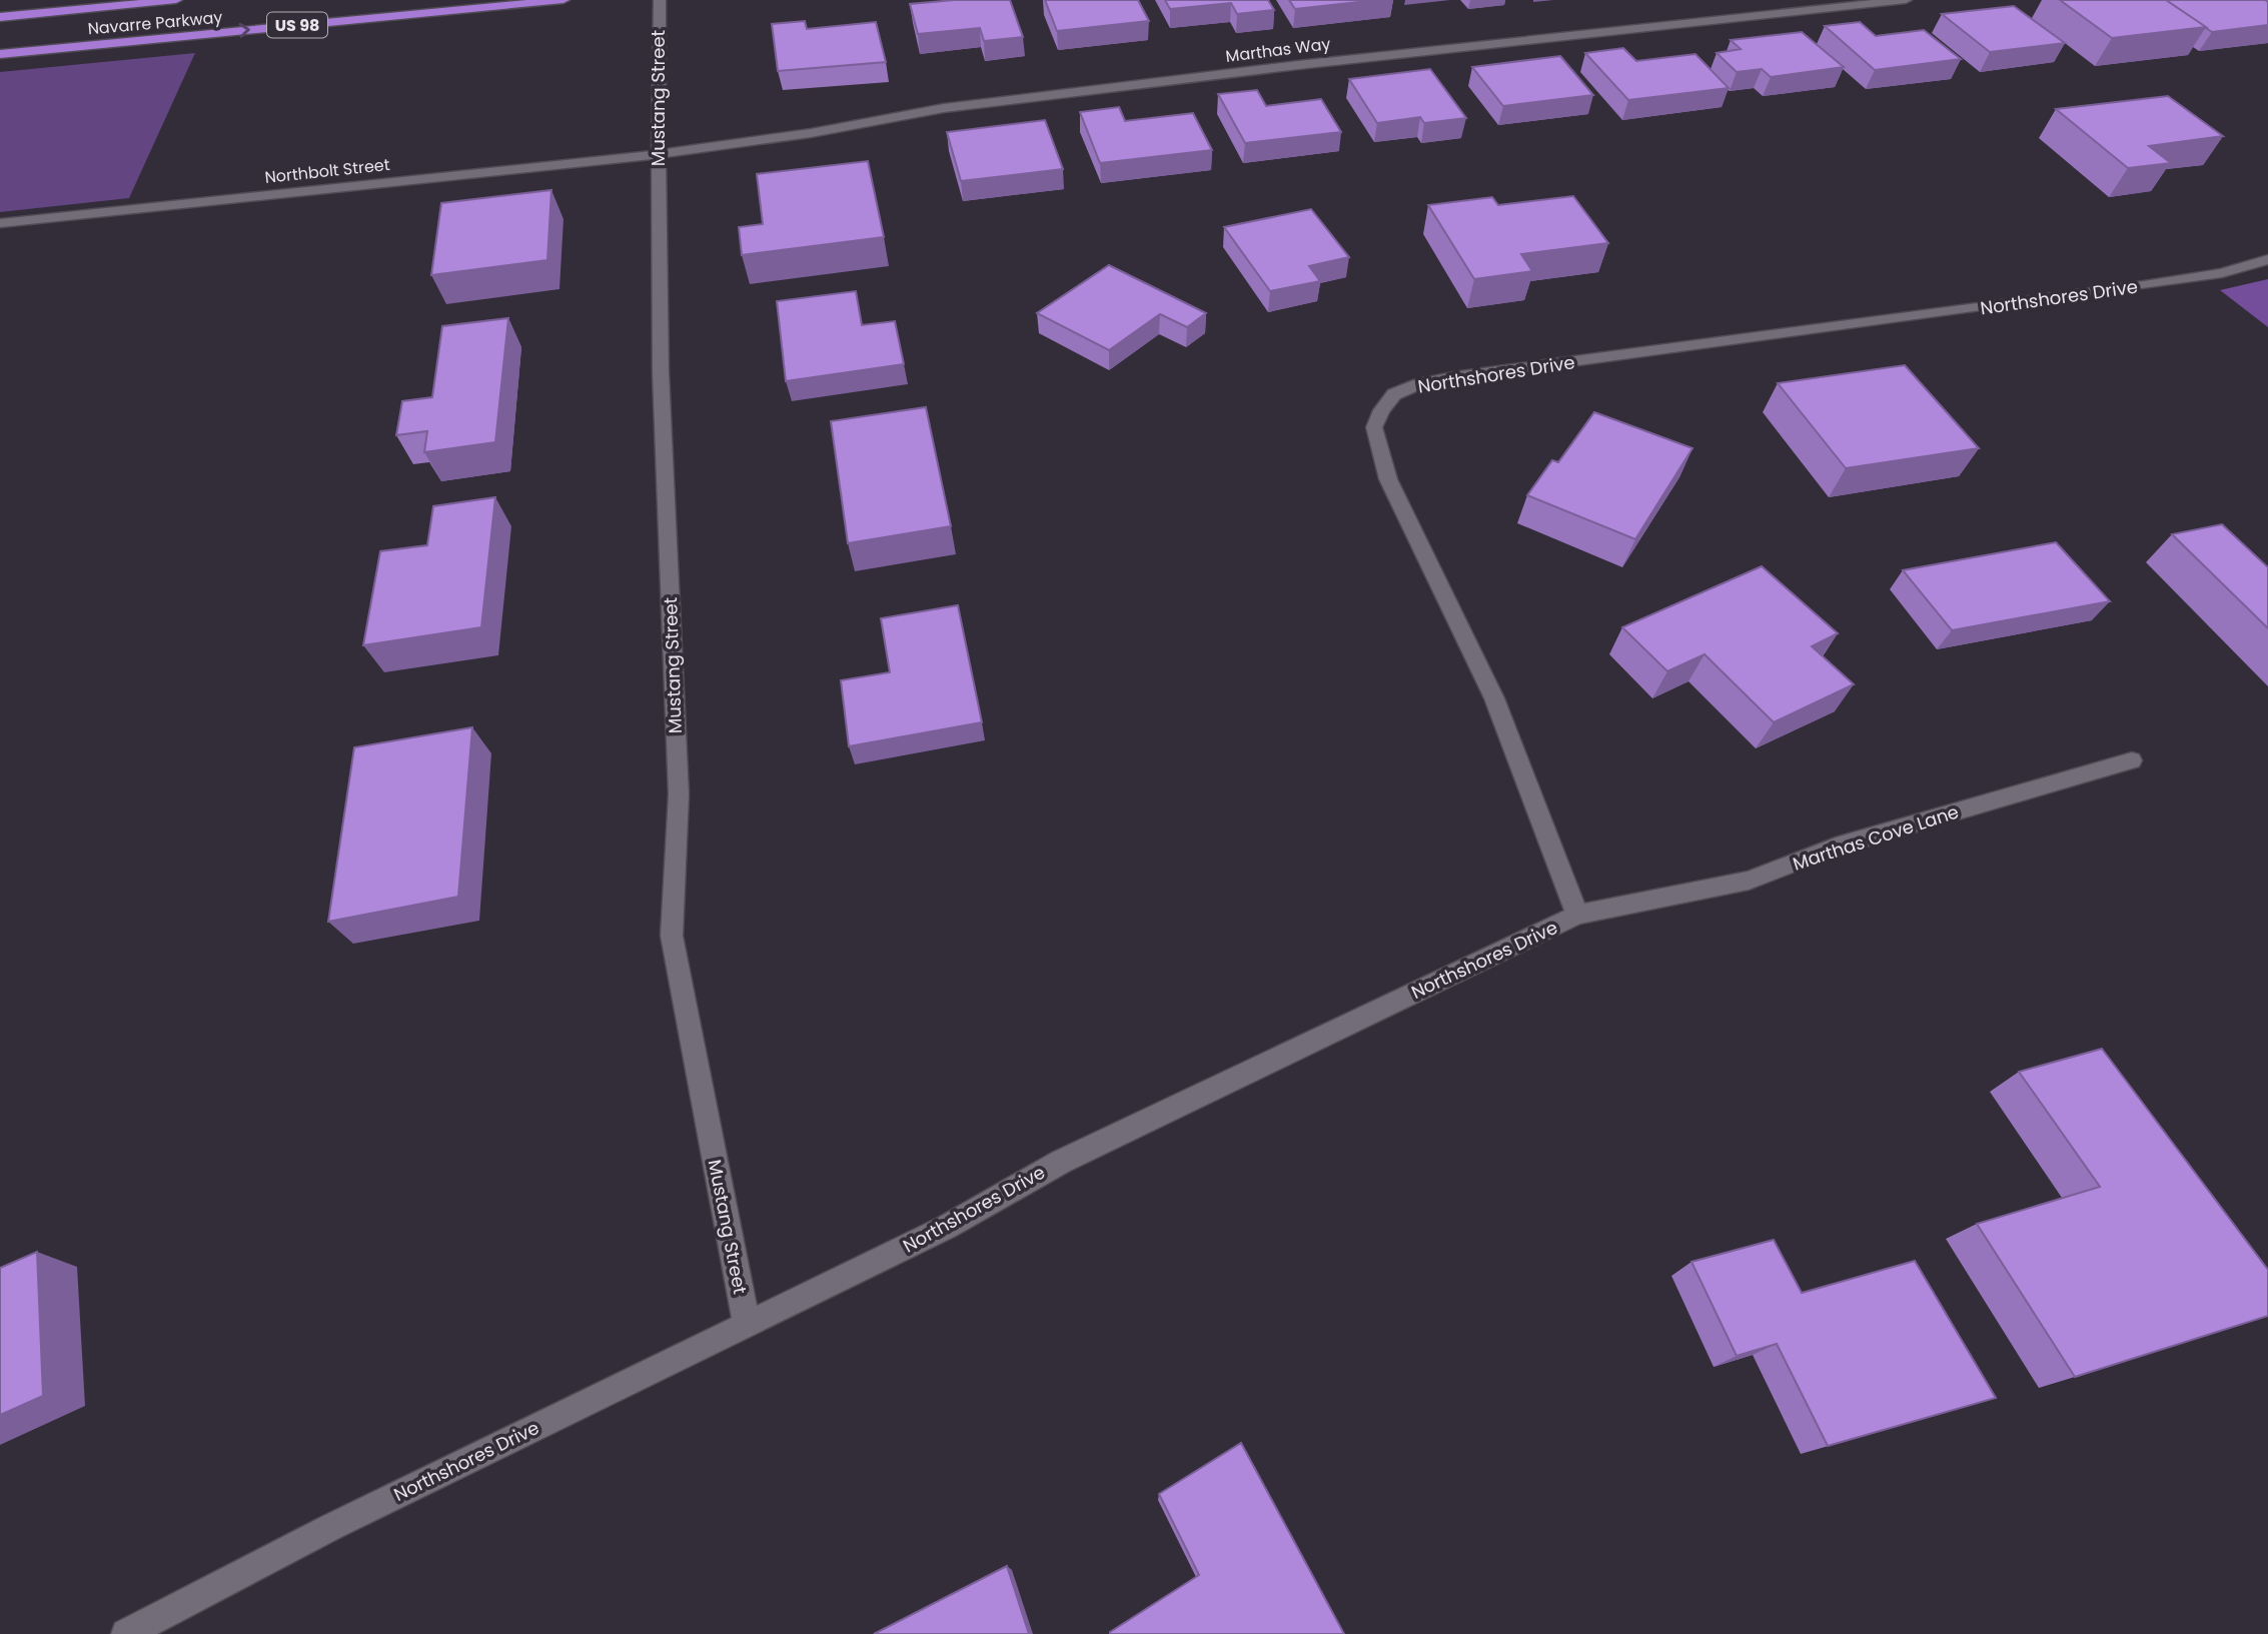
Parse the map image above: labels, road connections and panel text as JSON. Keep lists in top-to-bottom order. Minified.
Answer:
{"streets":{"highway":["Navarre Parkway","US 98"],"street":["Marthas Way","Mustang Street","Northbolt Street","Northshores Drive","Marthas Cove Lane"]},"crossings":[["Marthas Way","Mustang Street"],["Marthas Way","Northbolt Street"],["Mustang Street","Northbolt Street"],["Mustang Street","Northshores Drive"],["Northshores Drive","Marthas Cove Lane"]]}
